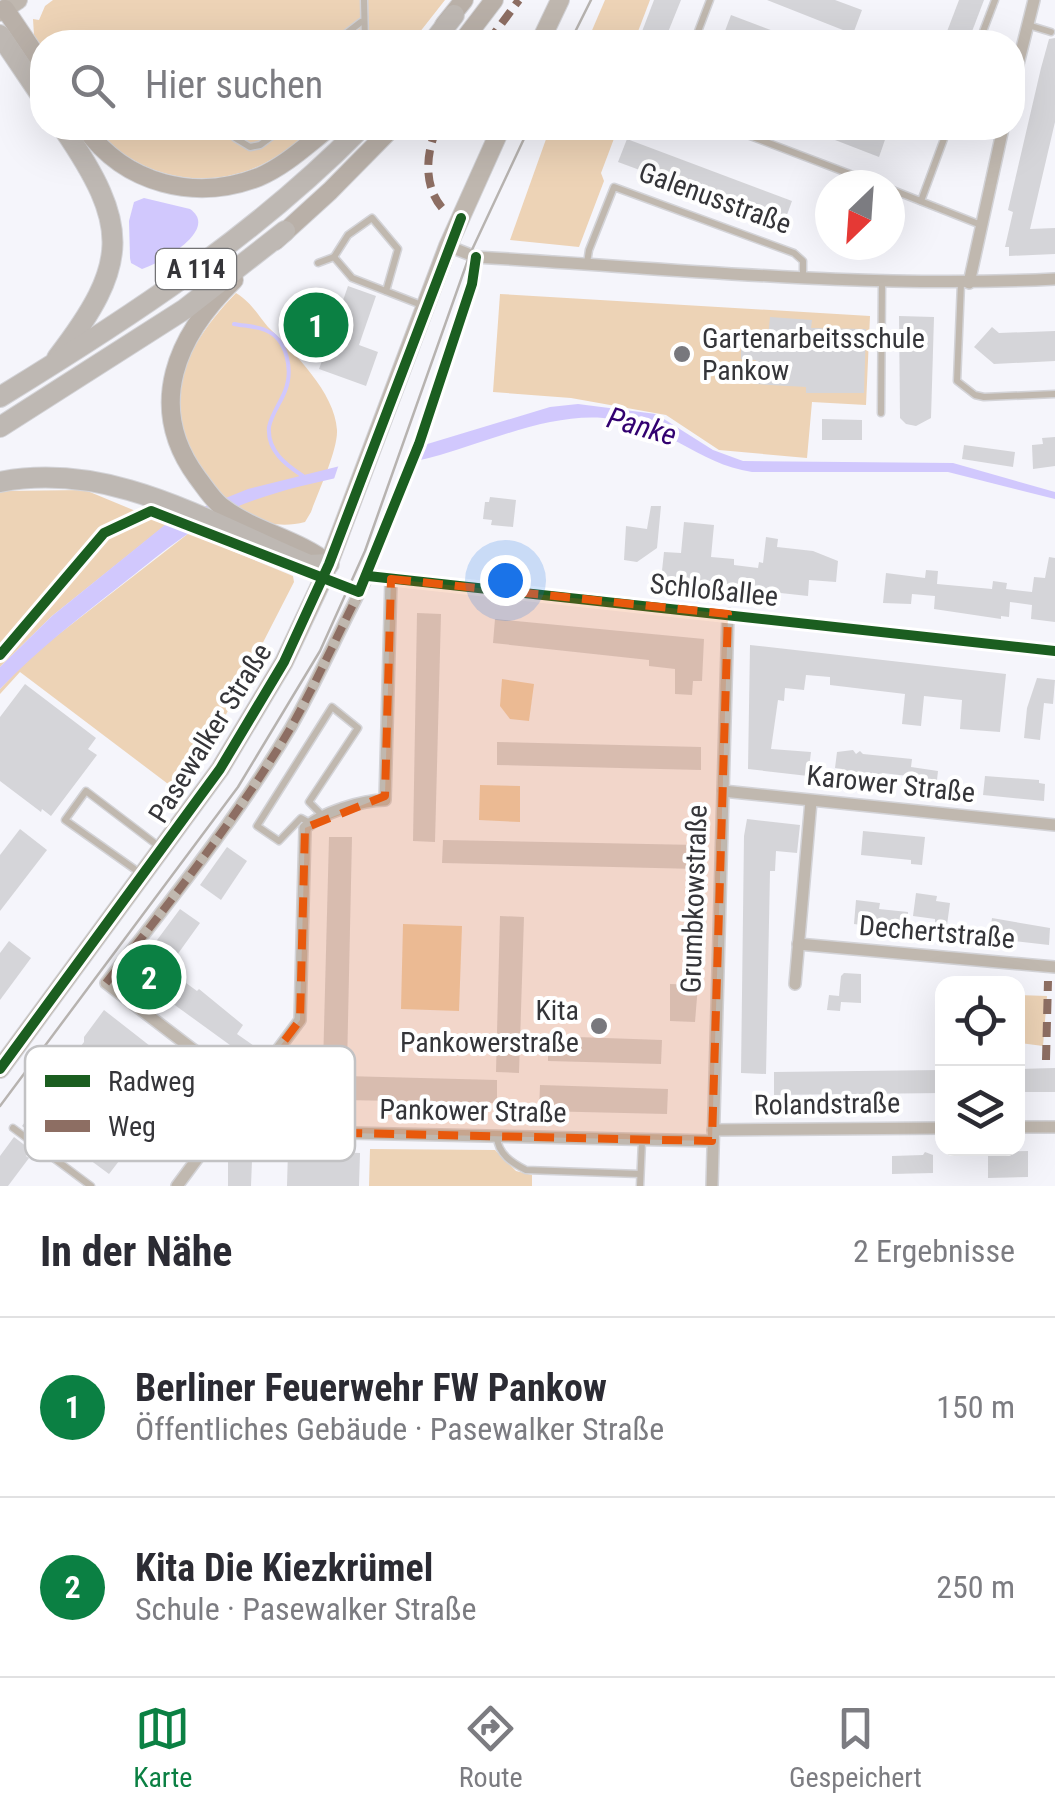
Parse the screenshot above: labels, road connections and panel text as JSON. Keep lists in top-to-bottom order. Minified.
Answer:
{"streets":{"highway":["A 114"],"main road":["Pasewalker Straße"],"street":["Galenusstraße","Schloßallee","Karower Straße","Grumbkowstraße","Dechertstraße","Rolandstraße","Pankower Straße"]},"crossings":[["Galenusstraße","Pasewalker Straße"],["Schloßallee","Grumbkowstraße"],["Schloßallee","Pankower Straße"],["Karower Straße","Grumbkowstraße"],["Grumbkowstraße","Rolandstraße"],["Grumbkowstraße","Pankower Straße"],["Rolandstraße","Pankower Straße"]],"water":["Panke"],"places":["Gartenarbeitsschule Pankow","Kita Pankowerstraße"],"legend":["Radweg","Weg"],"north":"bottom left","page":{"search":"Hier suchen","pins":["1","2"],"heading":["In der Nähe","2 Ergebnisse"],"list":[{"mark":"1","name":"Berliner Feuerwehr FW Pankow","note":"Öffentliches Gebäude · Pasewalker Straße","value":"150 m"},{"mark":"2","name":"Kita Die Kiezkrümel","note":"Schule · Pasewalker Straße","value":"250 m"}],"nav":["Karte","Route","Gespeichert"]}}
